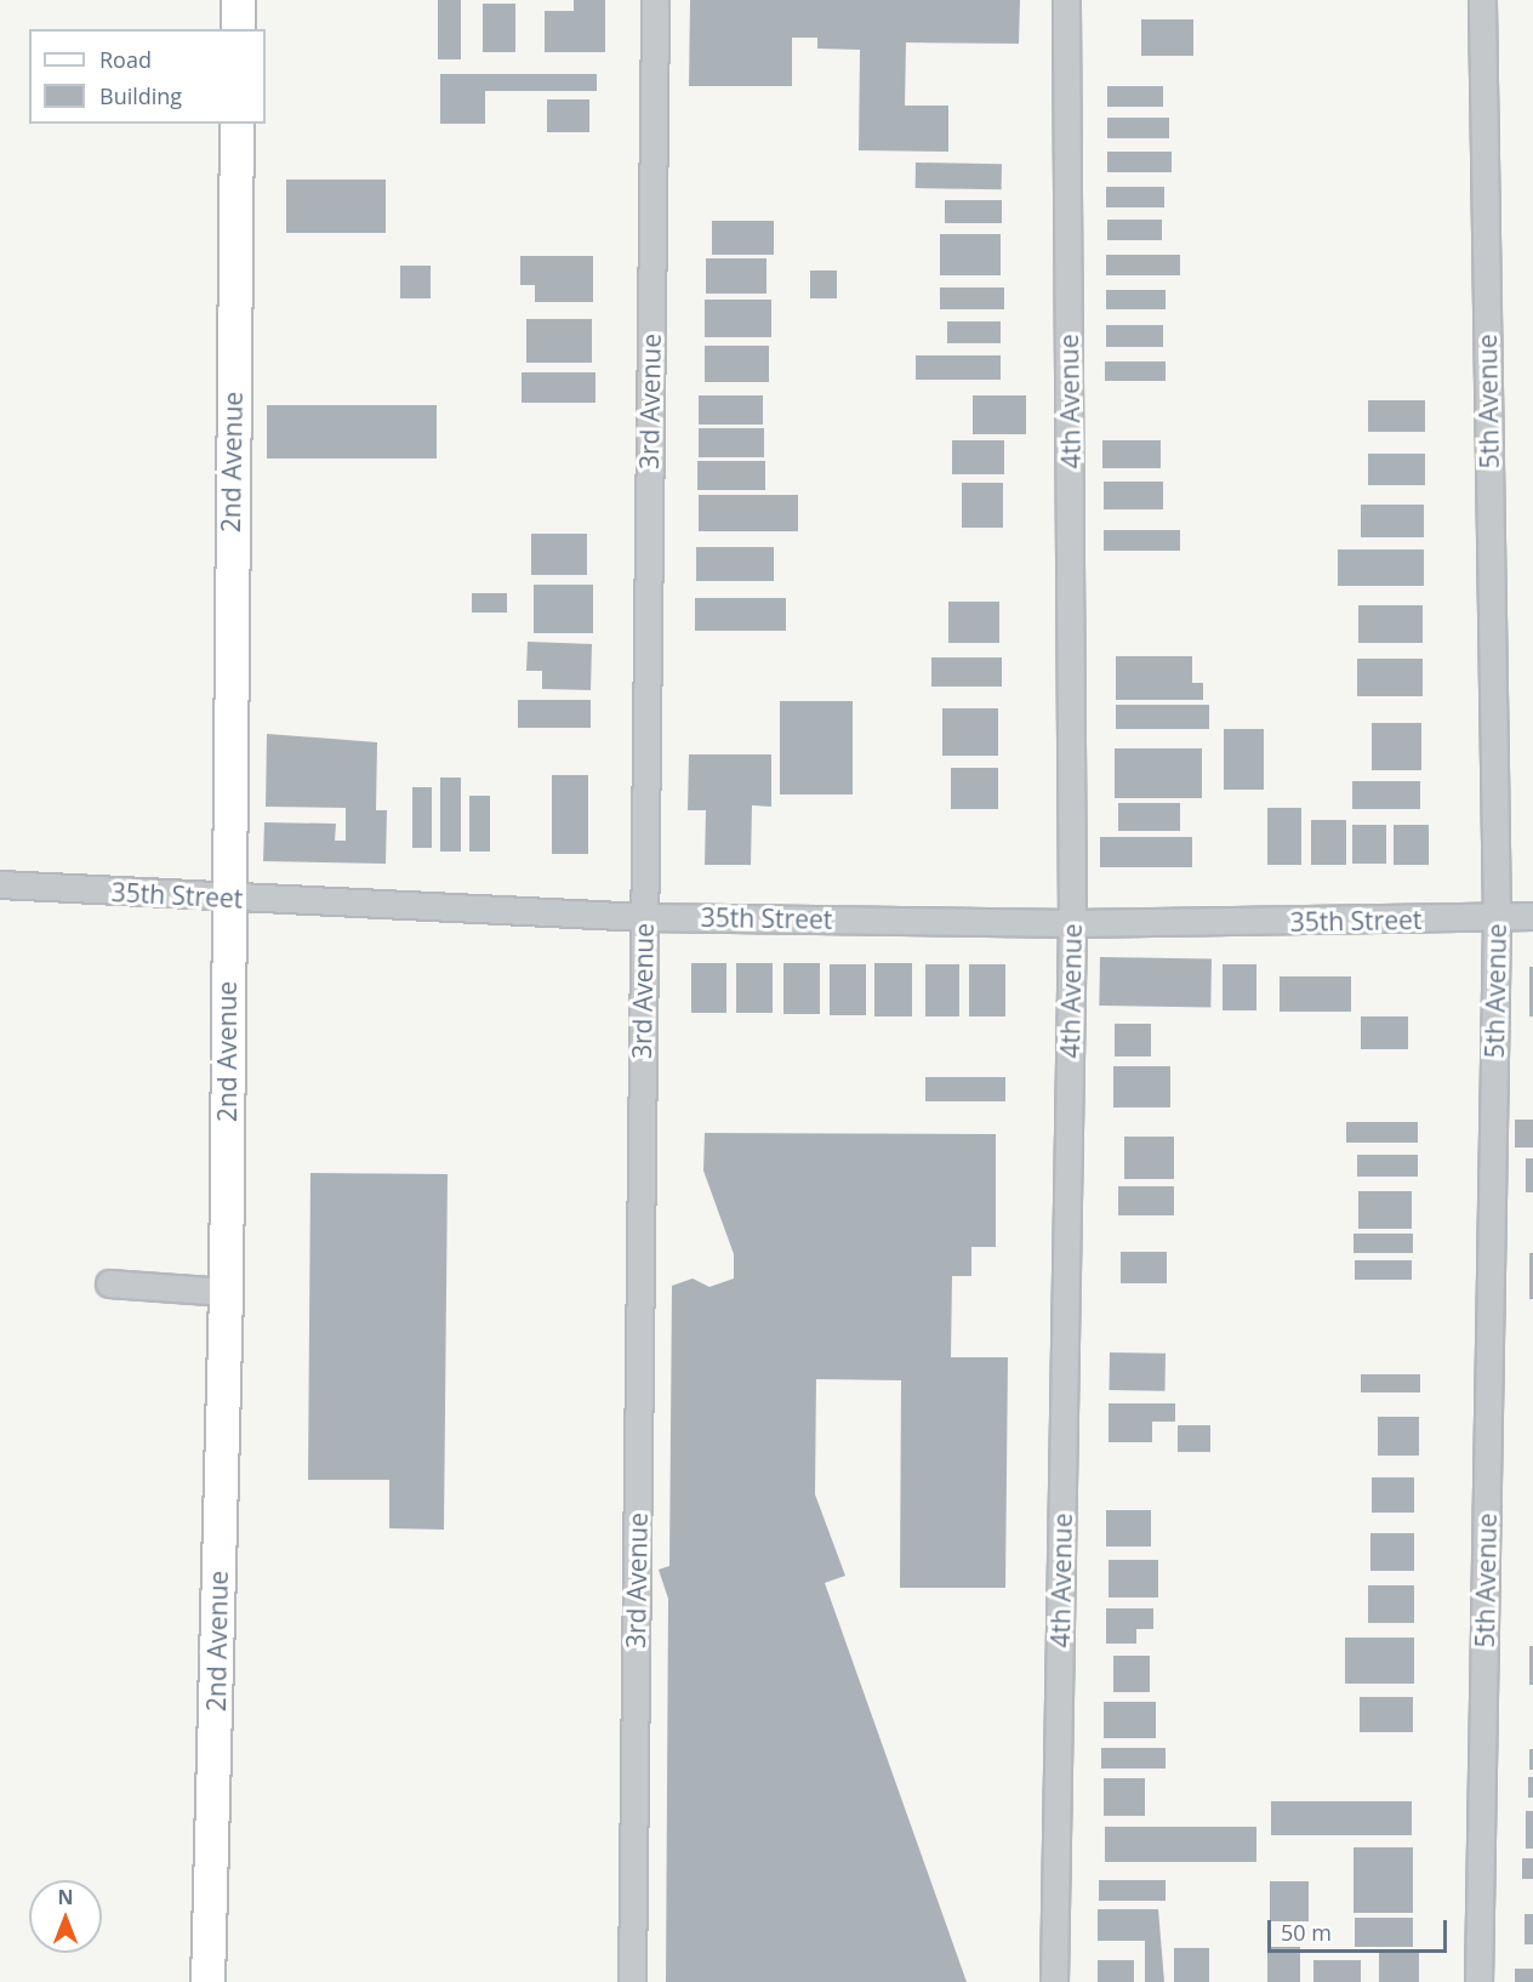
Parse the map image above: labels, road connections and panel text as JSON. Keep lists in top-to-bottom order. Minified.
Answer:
{"streets":{"main road":["2nd Avenue"],"street":["3rd Avenue","4th Avenue","5th Avenue","35th Street"]},"crossings":[["3rd Avenue","35th Street"],["4th Avenue","35th Street"],["5th Avenue","35th Street"],["2nd Avenue","35th Street"]],"legend":["Road","Building"],"scale_bar":"50 m","north":"top"}
